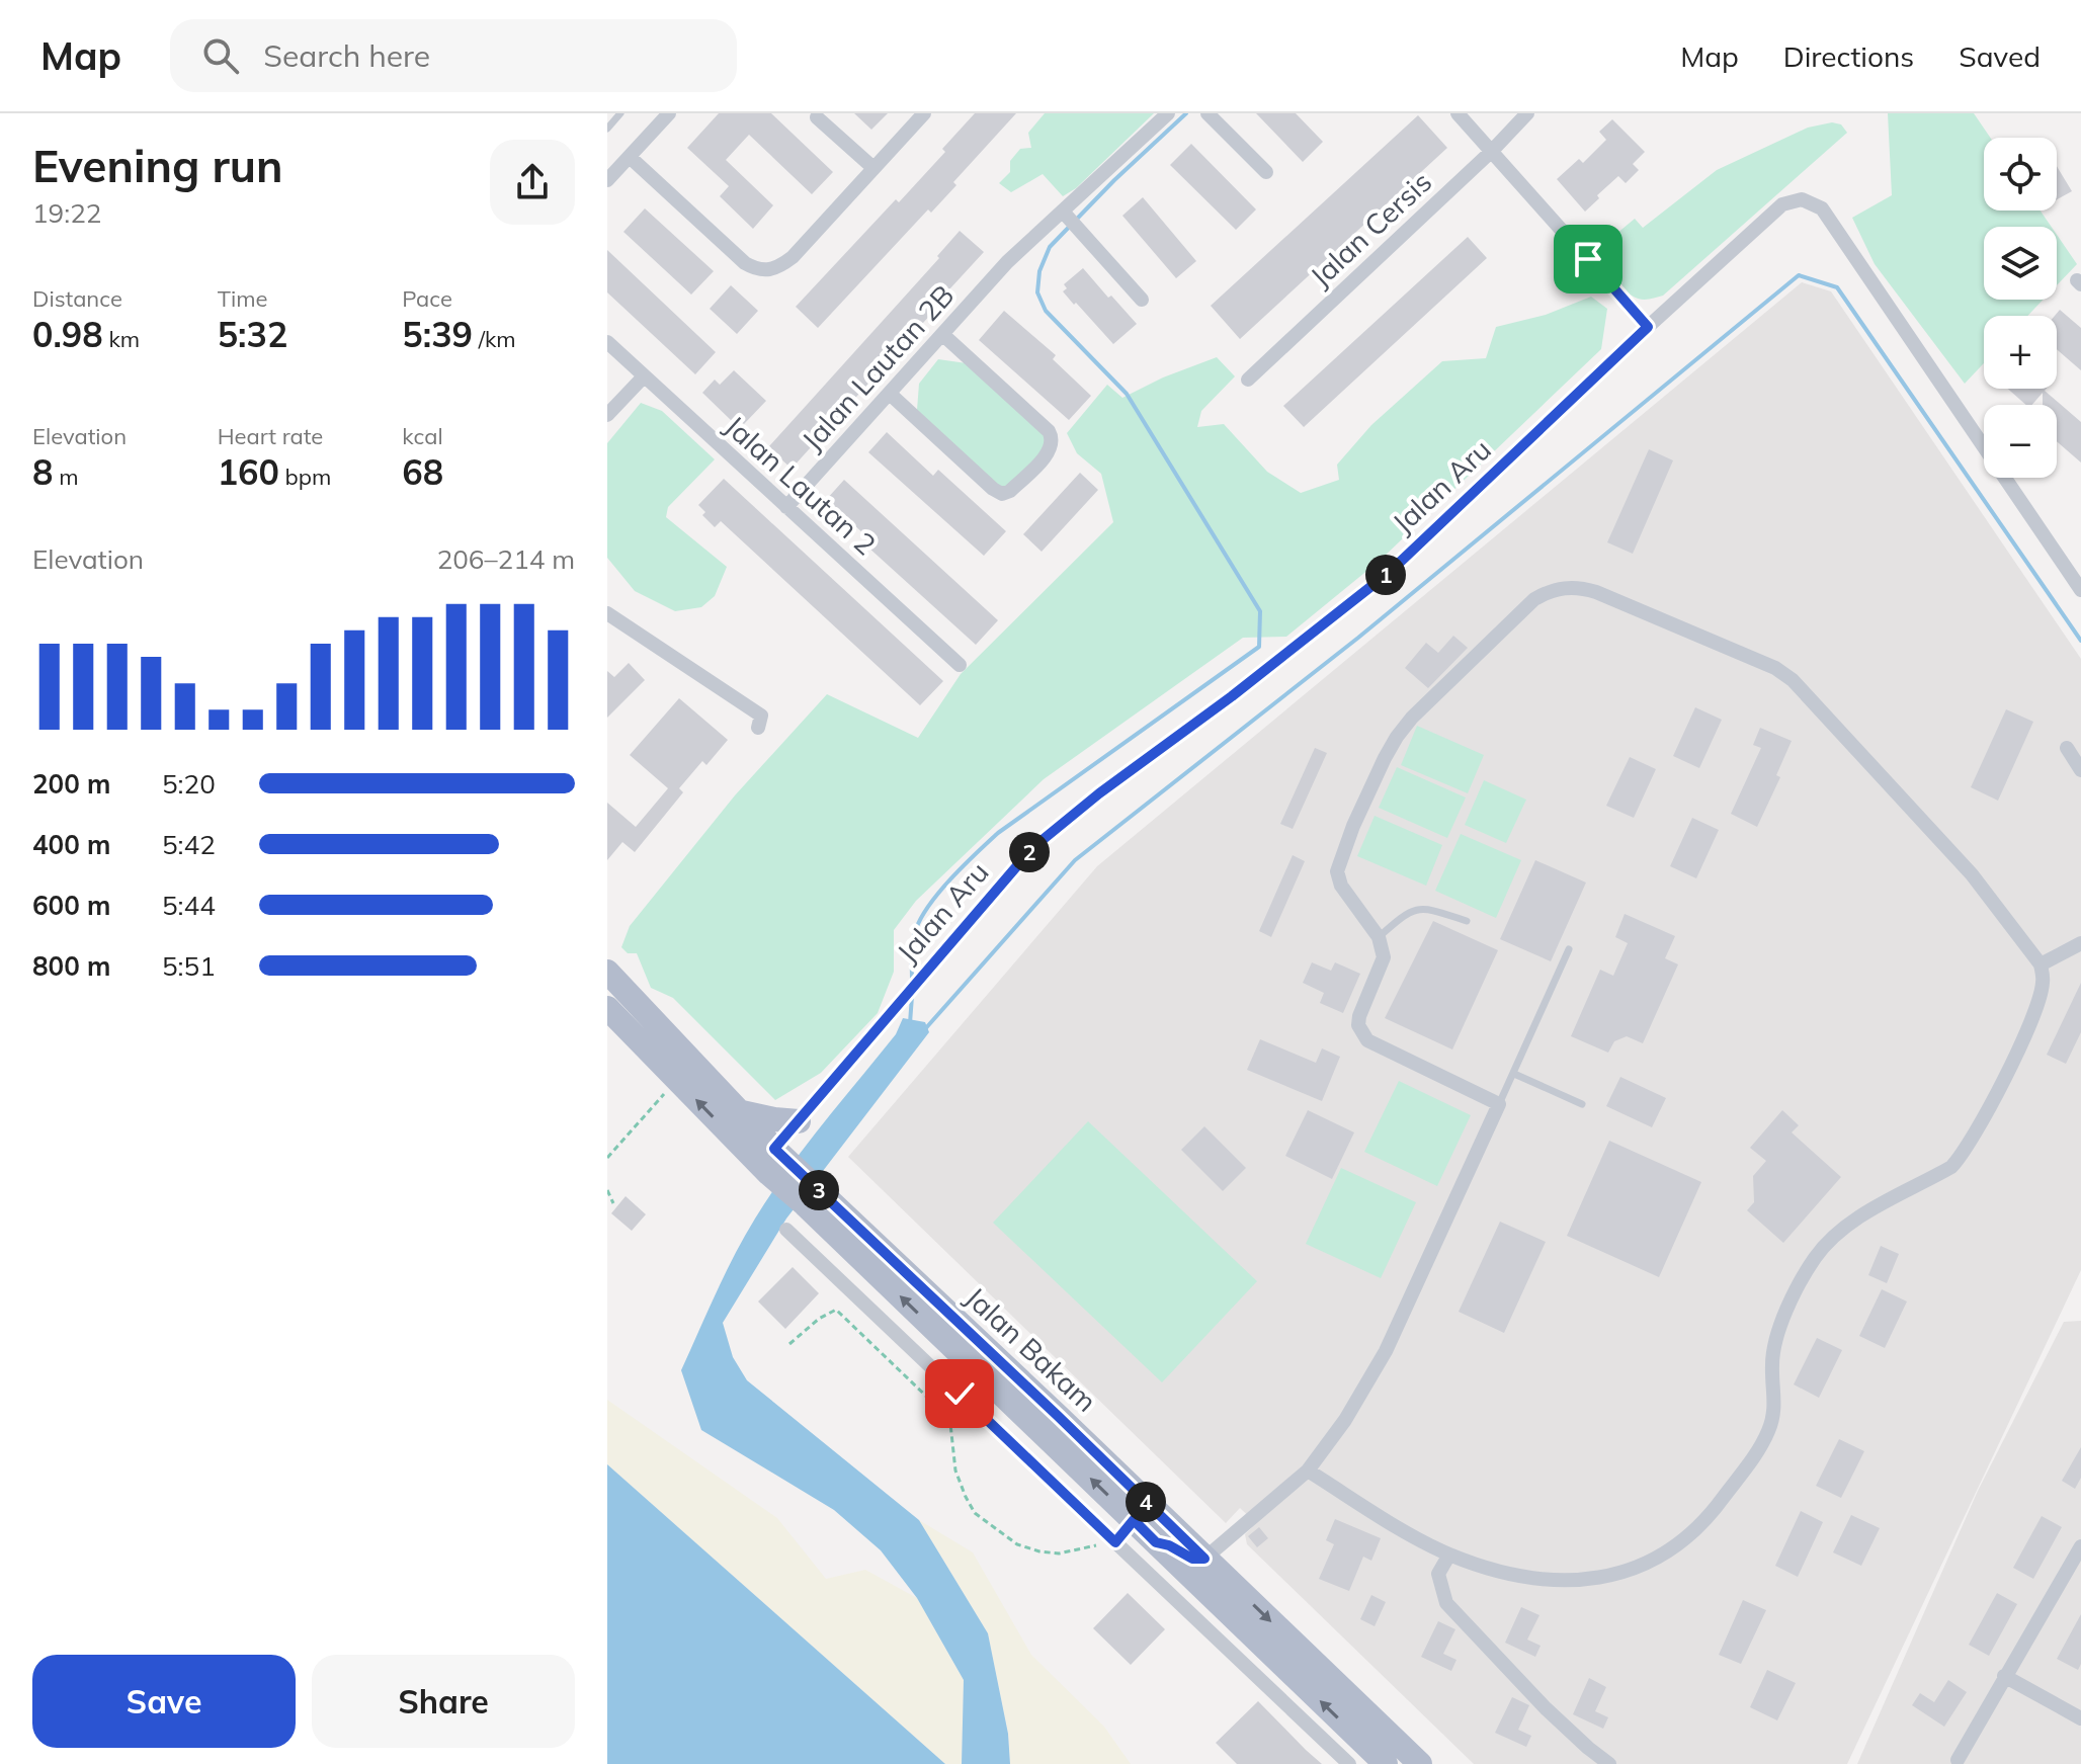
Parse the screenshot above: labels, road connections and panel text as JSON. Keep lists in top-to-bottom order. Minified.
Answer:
{"streets":{"main road":["Jalan Bakam"],"street":["Jalan Cersis","Jalan Lautan 2B","Jalan Lautan 2","Jalan Aru"]},"crossings":[["Jalan Lautan 2B","Jalan Lautan 2"],["Jalan Aru","Jalan Bakam"]],"page":{"header":"Map","search":"Search here","nav":["Map","Directions","Saved"],"heading":["Evening run","19:22"],"map_buttons":["+","−"],"stats":[["Distance","0.98 km"],["Time","5:32"],["Pace","5:39 /km"],["Elevation","8 m"],["Heart rate","160 bpm"],["kcal","68"]],"chart":["Elevation","206–214 m"],"pins":["1","2","3","4"],"list":[{"name":"200 m","note":"5:20"},{"name":"400 m","note":"5:42"},{"name":"600 m","note":"5:44"},{"name":"800 m","note":"5:51"}],"buttons":["Save","Share"]}}
